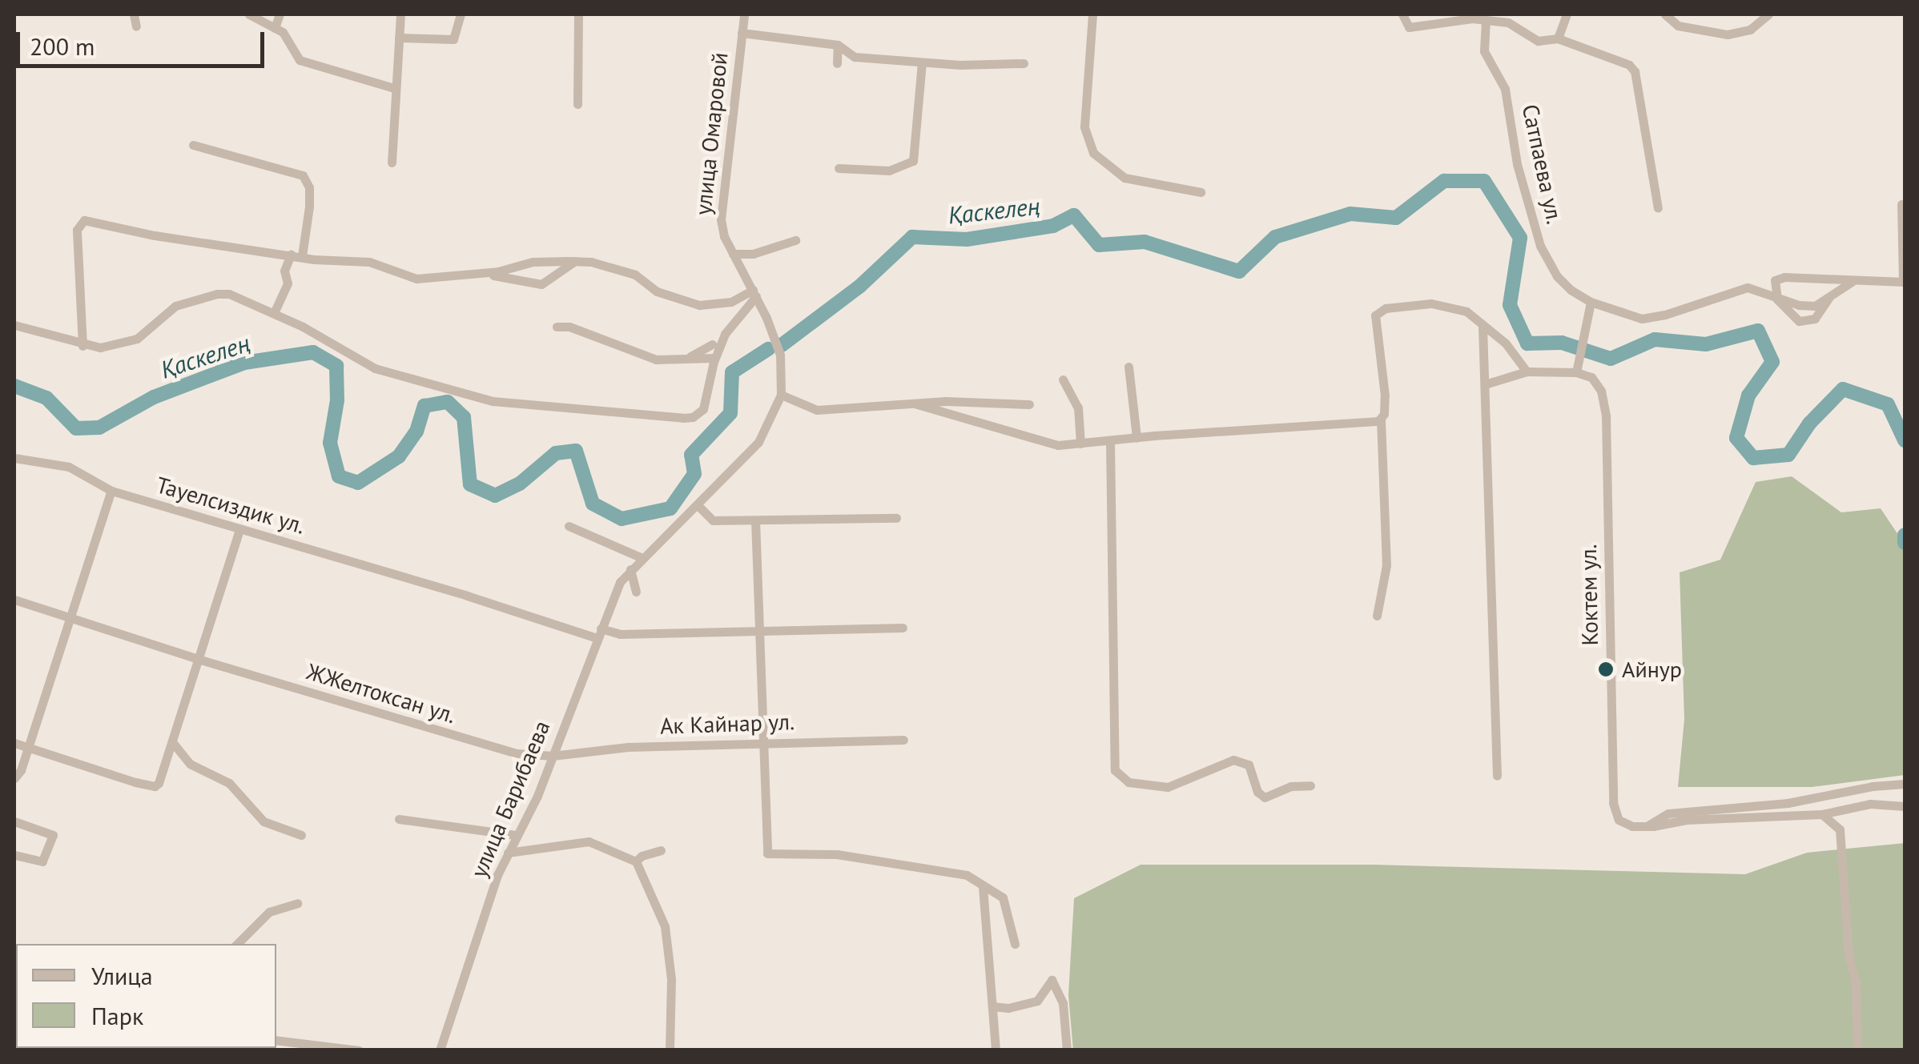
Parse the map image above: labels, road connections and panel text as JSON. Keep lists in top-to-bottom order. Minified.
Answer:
{"streets":{"street":["улица Омаровой","Сатпаева ул.","Тауелсиздик ул.","Коктем ул.","ЖЖелтоксан ул.","Ак Кайнар ул.","улица Барибаева"]},"crossings":[["улица Омаровой","улица Барибаева"],["Тауелсиздик ул.","улица Барибаева"],["ЖЖелтоксан ул.","Ак Кайнар ул."],["ЖЖелтоксан ул.","улица Барибаева"],["Ак Кайнар ул.","улица Барибаева"]],"water":["Қаскелең"],"places":["Айнур"],"legend":["Улица","Парк"],"scale_bar":"200 m"}
